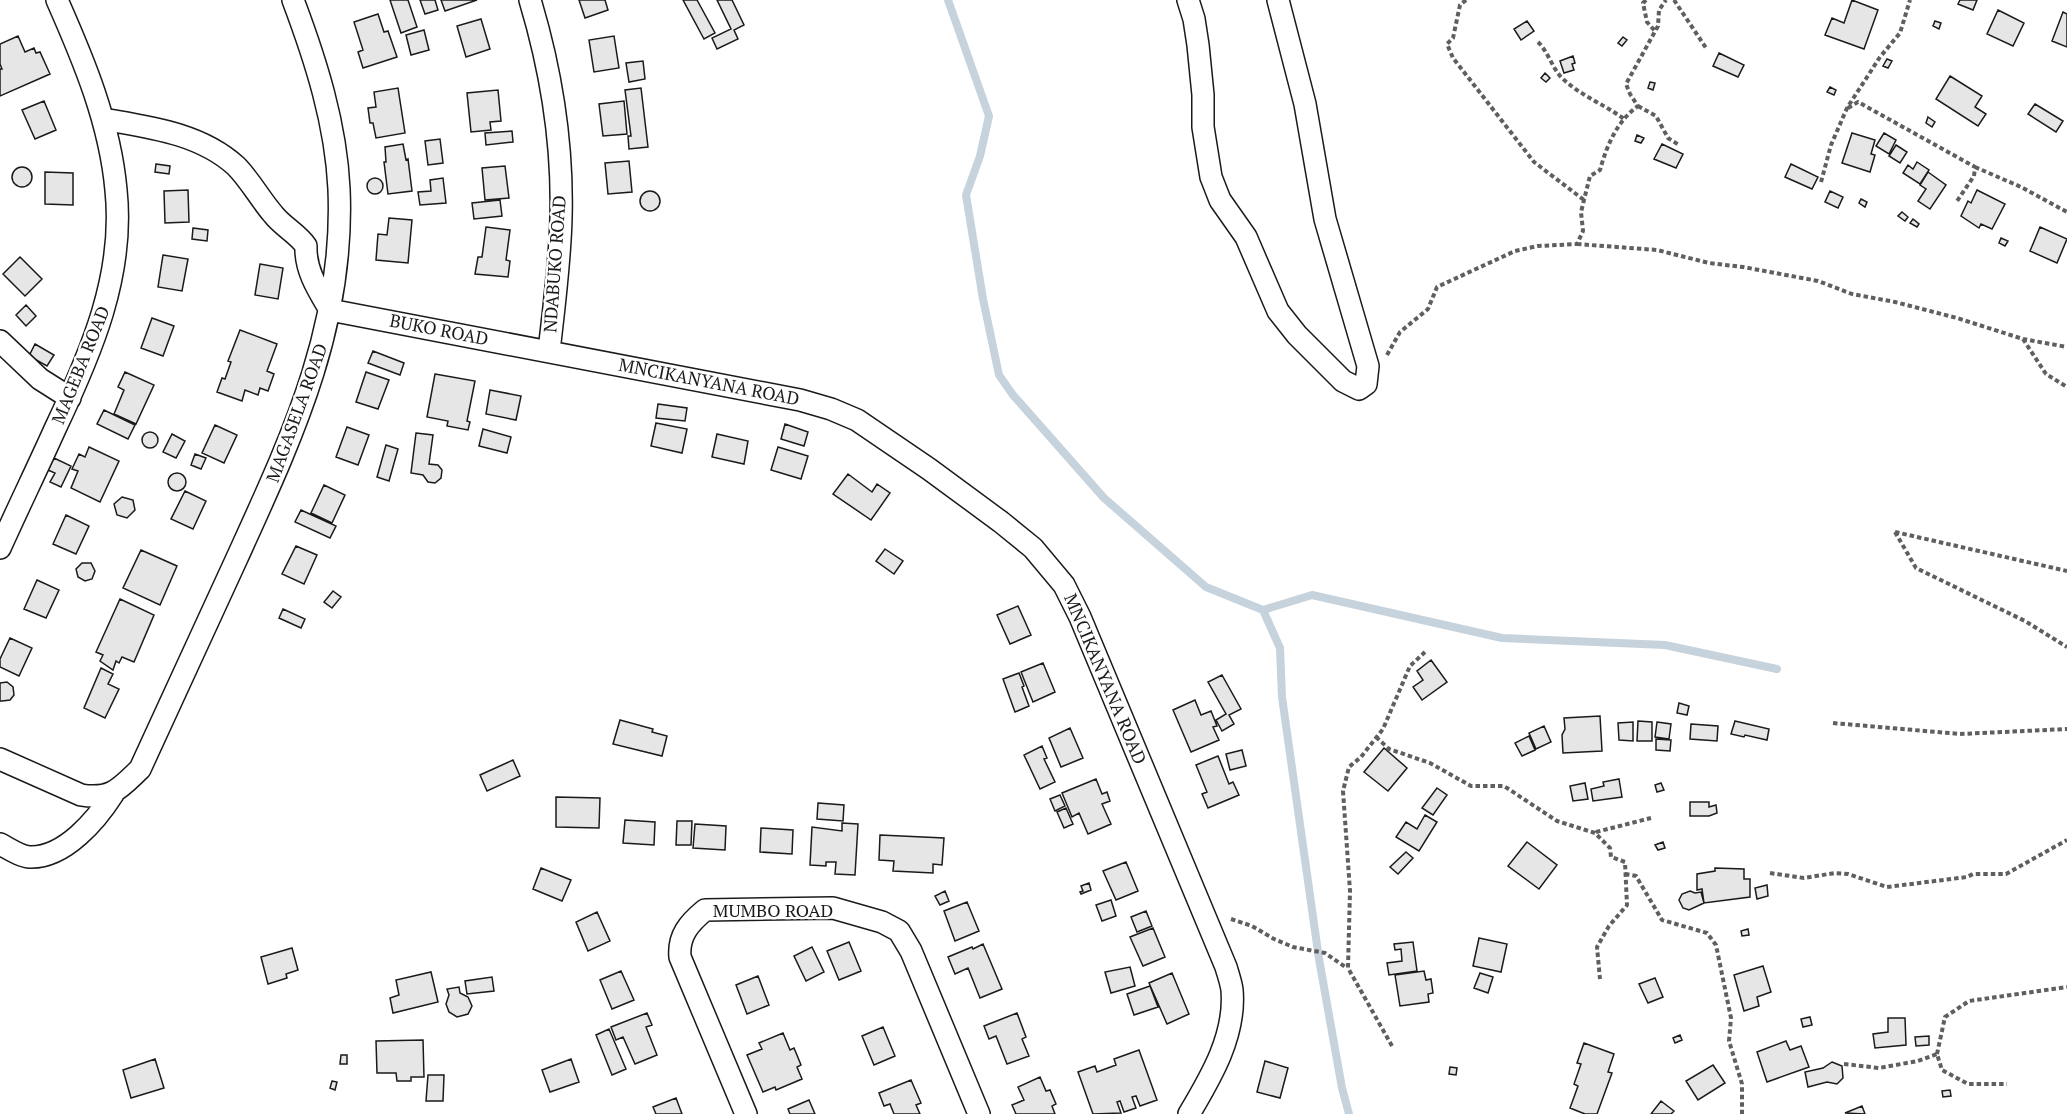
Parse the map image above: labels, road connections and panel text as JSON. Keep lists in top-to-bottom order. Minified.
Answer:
{"streets":{"street":["NDABUKO ROAD","BUKO ROAD","MAGEBA ROAD","MNCIKANYANA ROAD","MAGASELA ROAD","MUMBO ROAD"]},"crossings":[["NDABUKO ROAD","BUKO ROAD"],["NDABUKO ROAD","MNCIKANYANA ROAD"],["BUKO ROAD","MNCIKANYANA ROAD"],["BUKO ROAD","MAGASELA ROAD"]]}
